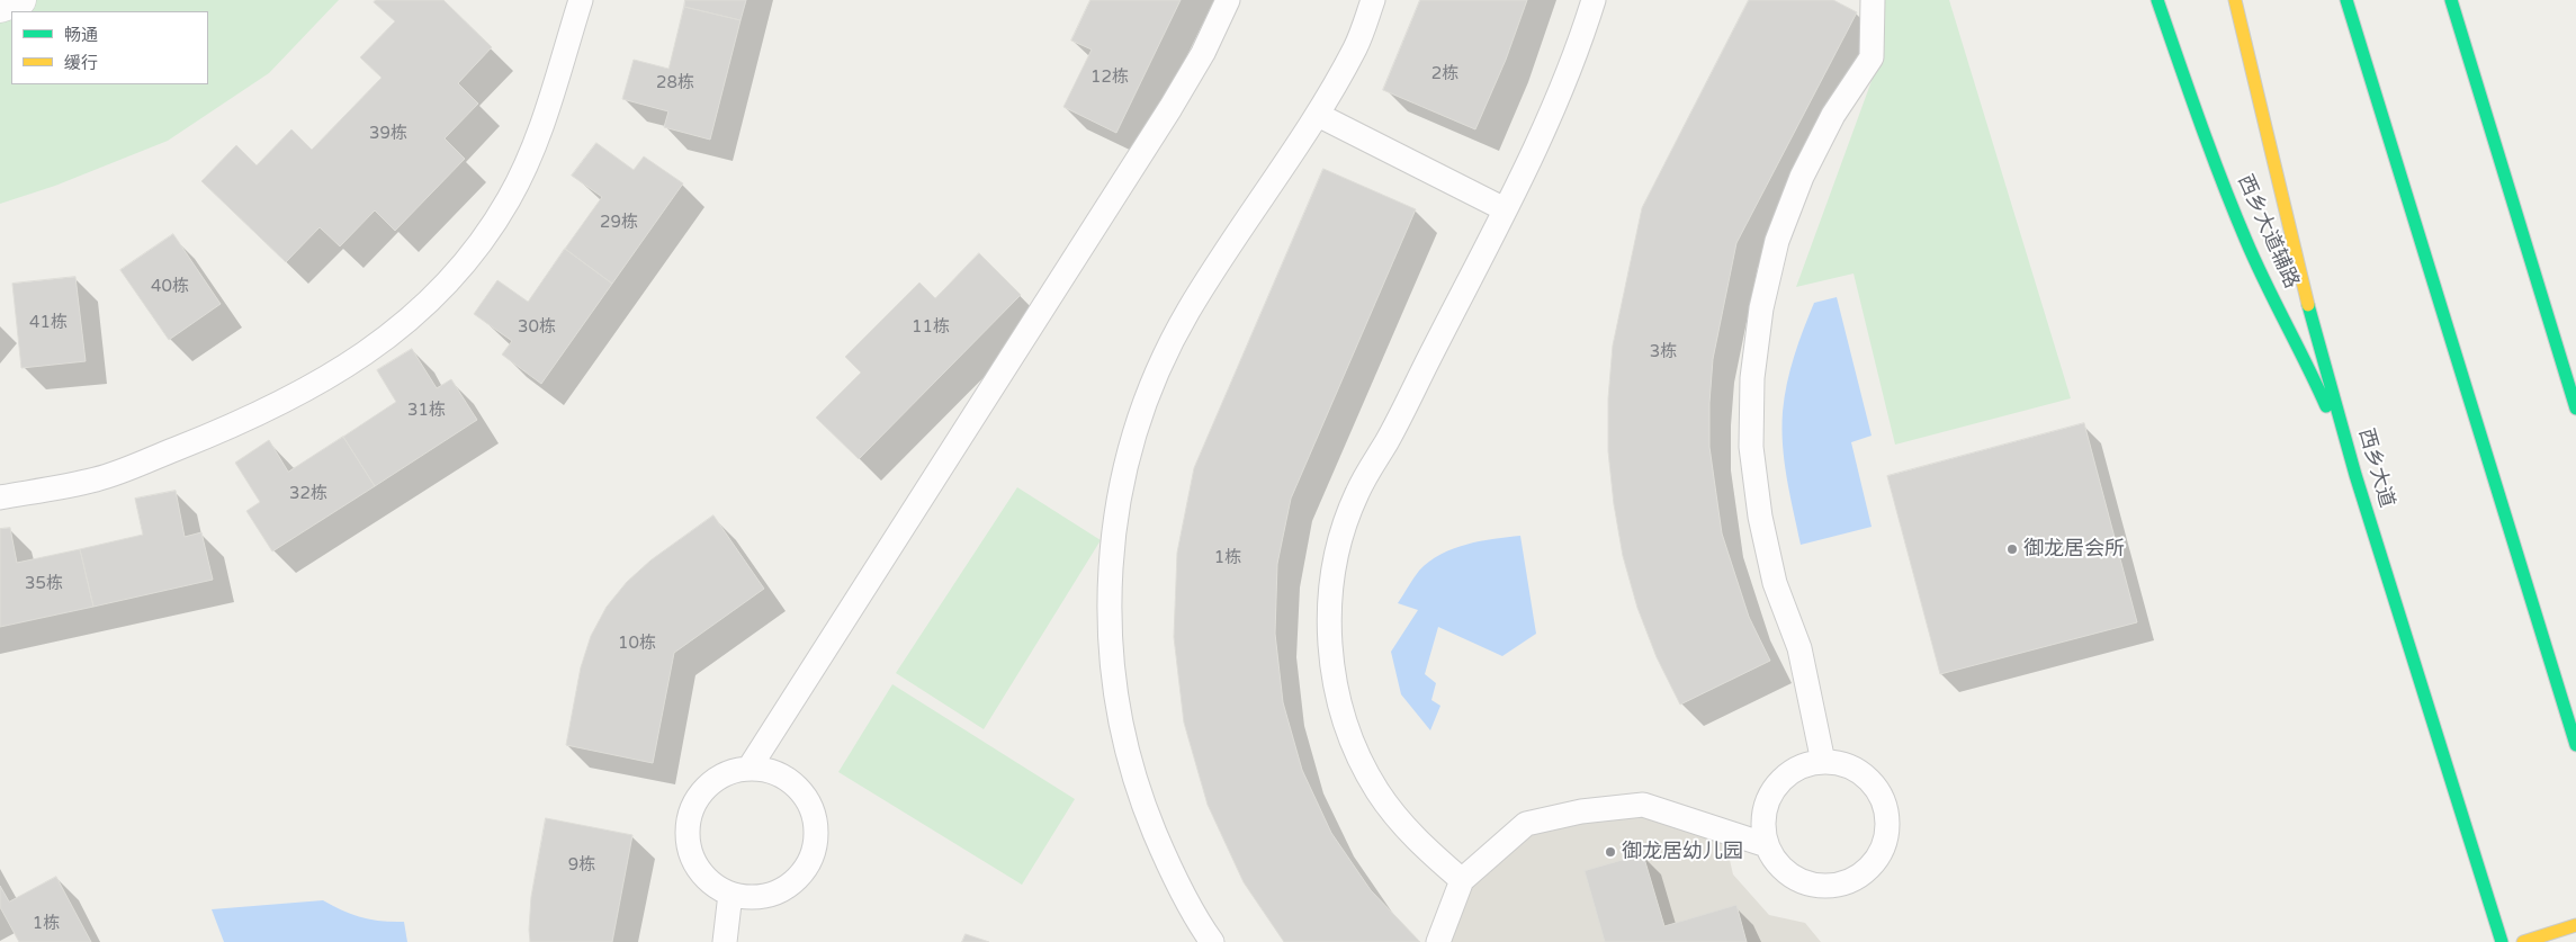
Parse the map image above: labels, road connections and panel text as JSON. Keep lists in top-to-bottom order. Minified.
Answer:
{"streets":{"main road":["西乡大道辅路","西乡大道"]},"crossings":[["西乡大道辅路","西乡大道"]],"places":["御龙居会所","御龙居幼儿园"],"house_numbers":["2栋","12栋","28栋","39栋","29栋","40栋","41栋","30栋","11栋","3栋","31栋","32栋","1栋","35栋","10栋","9栋","1栋"],"legend":["畅通","缓行"]}
